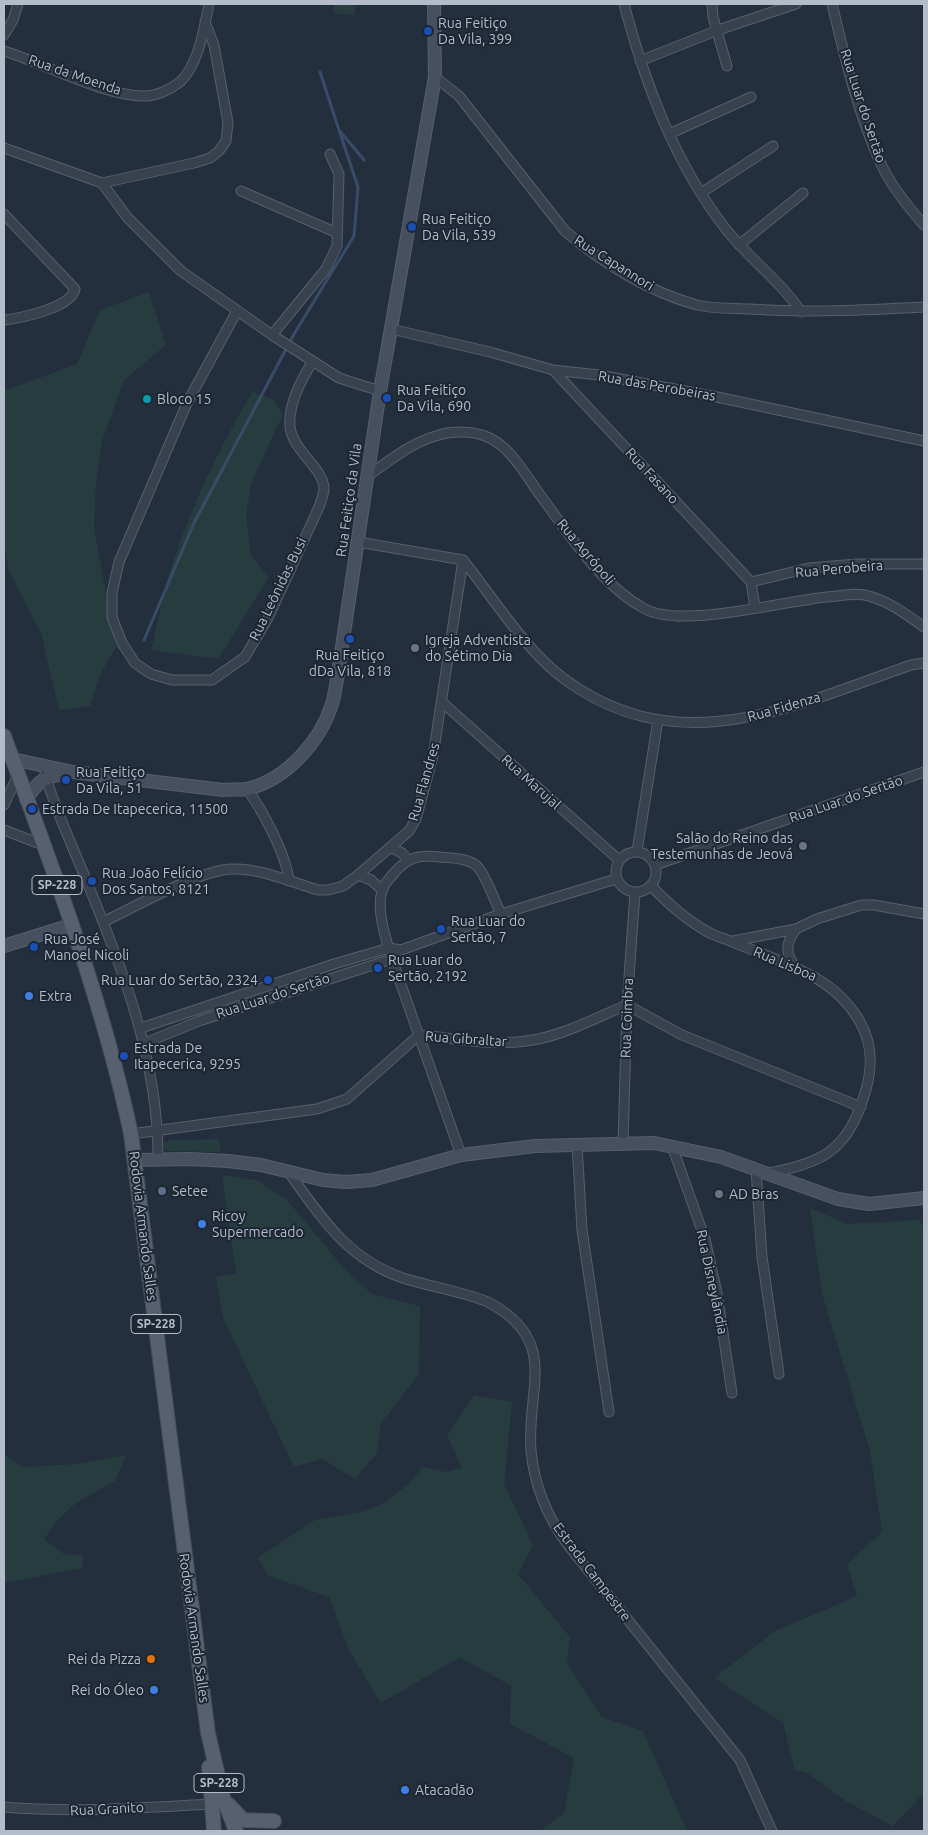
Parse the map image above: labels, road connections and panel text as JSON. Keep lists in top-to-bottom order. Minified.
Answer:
{"streets":{"main road":["SP-228","Rodovia Armando Salles"],"street":["Rua da Moenda","Rua Luar do Sertão","Rua Capannori","Rua das Perobeiras","Rua Fasano","Rua Feitiço da Vila","Rua Agrópoli","Rua Perobeira","Rua Leônidas Busi","Rua Fidenza","Rua Flandres","Rua Marujal","Rua Lisboa","Rua Coimbra","Rua Gibraltar","Rua Disneylândia","Estrada Campestre","Rua Granito"]},"crossings":[["Rua Luar do Sertão","Rua Marujal"],["Rua Luar do Sertão","Rua Lisboa"],["Rua Luar do Sertão","Rua Coimbra"],["Rua Capannori","Rua Feitiço da Vila"],["Rua das Perobeiras","Rua Fasano"],["Rua das Perobeiras","Rua Feitiço da Vila"],["Rua Fasano","Rua Perobeira"],["Rua Feitiço da Vila","Rua Agrópoli"],["Rua Feitiço da Vila","Rodovia Armando Salles"],["Rua Fidenza","Rua Flandres"],["Rua Flandres","Rua Marujal"],["Rua Marujal","Rua Lisboa"],["Rua Marujal","Rua Coimbra"],["Rua Lisboa","Rua Coimbra"],["Rua Coimbra","Rua Gibraltar"],["Rua Gibraltar","Rodovia Armando Salles"],["Rodovia Armando Salles","Rua Granito"]],"places":["Rua Feitiço Da Vila, 399","Rua Feitiço Da Vila, 539","Rua Feitiço Da Vila, 690","Bloco 15","Rua Feitiço dDa Vila, 818","Igreja Adventista do Sétimo Dia","Rua Feitiço Da Vila, 51","Estrada De Itapecerica, 11500","Salão do Reino das Testemunhas de Jeová","Rua João Felício Dos Santos, 8121","Rua Luar do Sertão, 7","Rua José Manoel Nicoli","Rua Luar do Sertão, 2192","Rua Luar do Sertão, 2324","Extra","Estrada De Itapecerica, 9295","Setee","AD Bras","Ricoy Supermercado","Rei da Pizza","Rei do Óleo","Atacadão"]}
